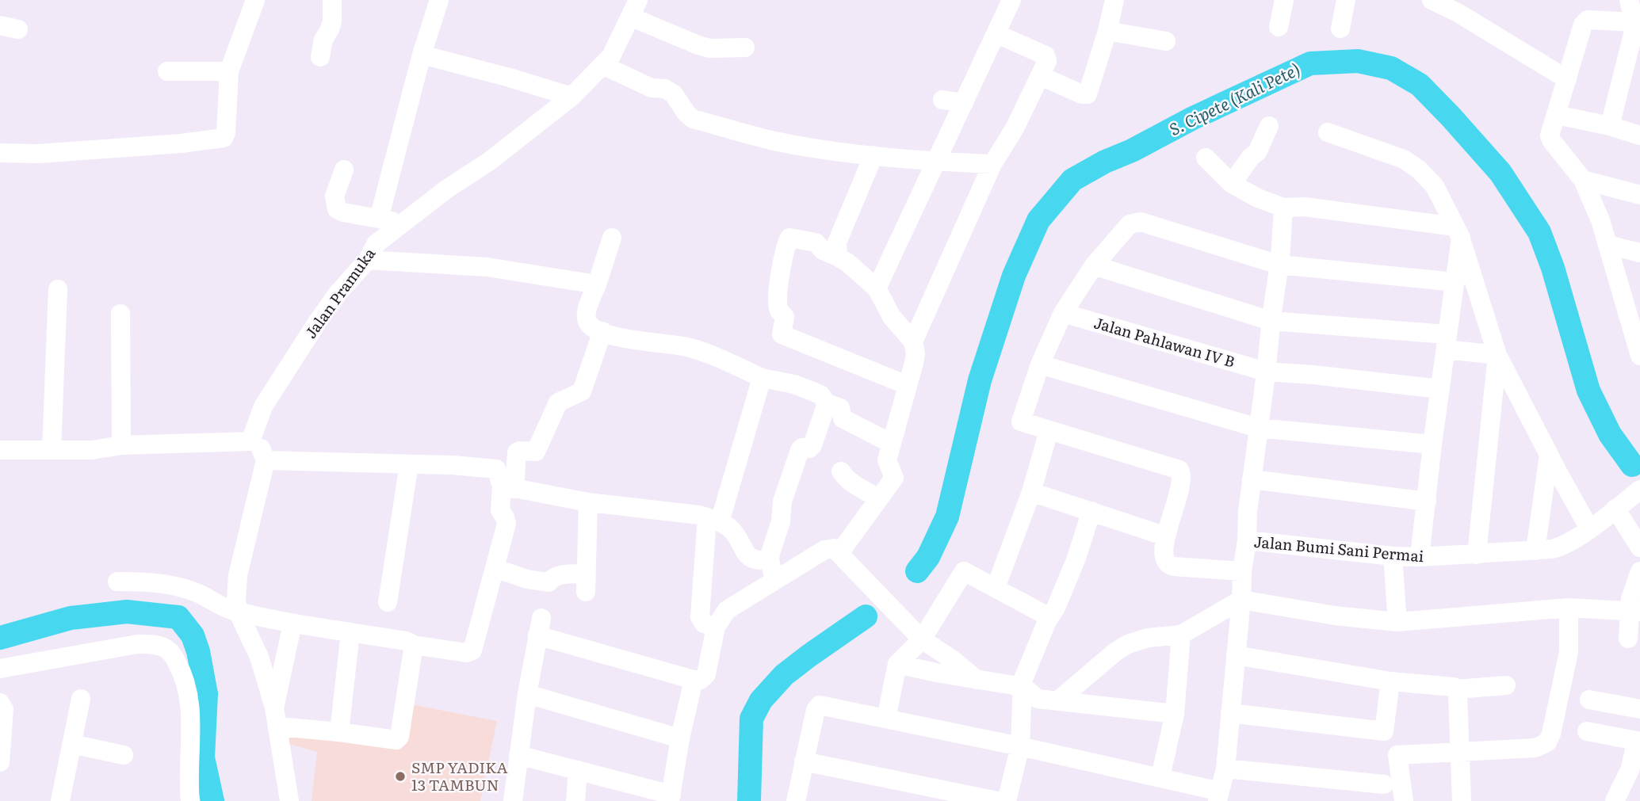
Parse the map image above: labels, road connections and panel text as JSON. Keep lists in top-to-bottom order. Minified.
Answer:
{"streets":{"street":["Jalan Pramuka","Jalan Pahlawan IV B","Jalan Bumi Sani Permai"]},"water":["S. Cipete (Kali Pete)"],"places":["SMP YADIKA 13 TAMBUN"]}
